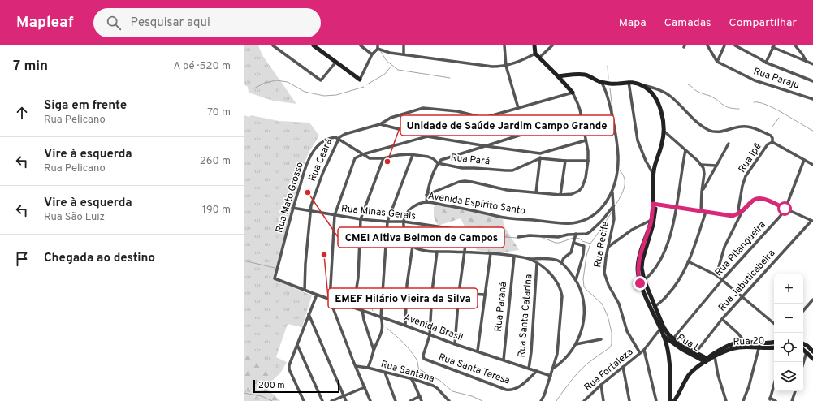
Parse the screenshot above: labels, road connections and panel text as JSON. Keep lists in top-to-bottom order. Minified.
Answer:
{"streets":{"street":["Rua Paraju","Rua Ipê","Rua Pará","Rua Ceará","Rua Mato Grosso","Avenida Espírito Santo","Rua Minas Gerais","Rua Recife","Rua Pitangueira","Rua Jabuticabeira","Rua Paraná","Rua Santa Catarina","Avenida Brasil","Rua 20","Rua L","Rua Santa Teresa","Rua Fortaleza","Rua Santana"]},"crossings":[["Rua Pará","Rua Ceará"],["Rua Pará","Rua Mato Grosso"],["Rua Ceará","Rua Mato Grosso"],["Rua Ceará","Rua Minas Gerais"],["Rua Ceará","Avenida Brasil"],["Rua Mato Grosso","Rua Minas Gerais"],["Rua Mato Grosso","Avenida Brasil"],["Avenida Espírito Santo","Rua Minas Gerais"],["Avenida Espírito Santo","Rua Recife"],["Rua Recife","Rua Fortaleza"],["Rua Paraná","Avenida Brasil"],["Rua Santa Catarina","Avenida Brasil"],["Avenida Brasil","Rua Santa Teresa"],["Rua 20","Rua L"]],"places":["Unidade de Saúde Jardim Campo Grande","CMEI Altiva Belmon de Campos","EMEF Hilário Vieira da Silva"],"scale_bar":"200 m","page":{"header":"Mapleaf","search":"Pesquisar aqui","nav":["Mapa","Camadas","Compartilhar"],"heading":["7 min","A pé · 520 m"],"list":[["Siga em frente","Rua Pelicano","70 m"],["Vire à esquerda","Rua Pelicano","260 m"],["Vire à esquerda","Rua São Luiz","190 m"],"Chegada ao destino"],"map_buttons":["+","−"],"scale":"200 m"}}
